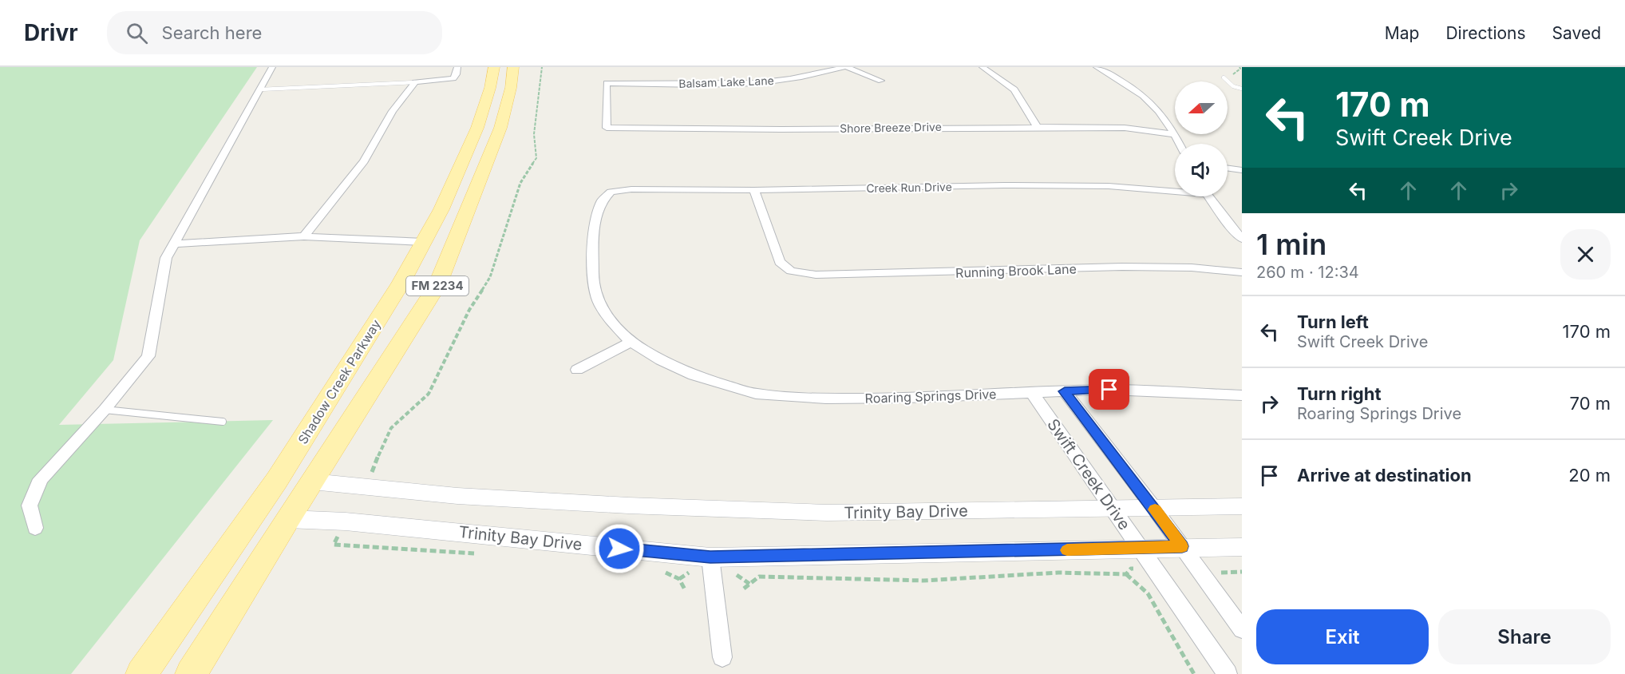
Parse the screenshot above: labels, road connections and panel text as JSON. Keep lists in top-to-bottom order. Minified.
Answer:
{"streets":{"main road":["FM 2234","Shadow Creek Parkway"],"street":["Balsam Lake Lane","Shore Breeze Drive","Creek Run Drive","Running Brook Lane","Roaring Springs Drive","Swift Creek Drive","Trinity Bay Drive"]},"crossings":[["Balsam Lake Lane","Shore Breeze Drive"],["Creek Run Drive","Running Brook Lane"],["Creek Run Drive","Roaring Springs Drive"],["FM 2234","Trinity Bay Drive"],["Roaring Springs Drive","Swift Creek Drive"],["Swift Creek Drive","Trinity Bay Drive"]],"north":"left","page":{"header":"Drivr","search":"Search here","nav":["Map","Directions","Saved"],"turn":["170 m","Swift Creek Drive"],"heading":["1 min","260 m · 12:34"],"list":[{"name":"Turn left","note":"Swift Creek Drive","value":"170 m"},{"name":"Turn right","note":"Roaring Springs Drive","value":"70 m"},{"name":"Arrive at destination","value":"20 m"}],"buttons":["Exit","Share"]}}
